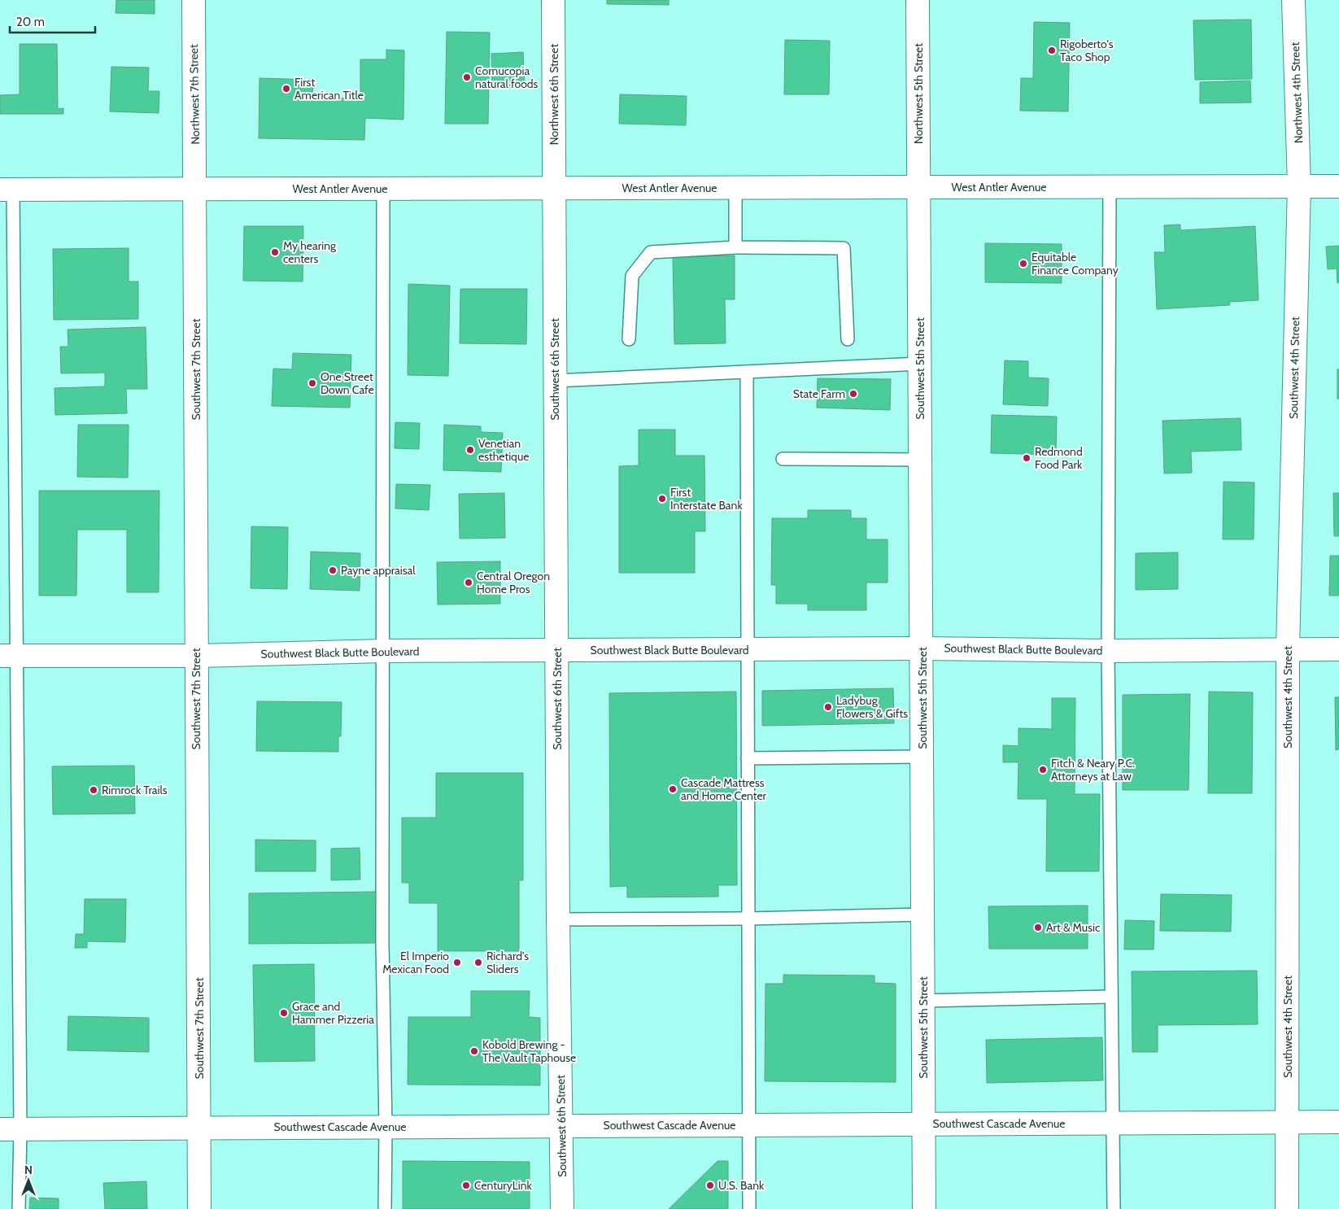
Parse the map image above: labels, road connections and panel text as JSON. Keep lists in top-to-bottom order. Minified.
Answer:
{"streets":{"street":["Northwest 4th Street","Northwest 5th Street","Northwest 7th Street","Northwest 6th Street","West Antler Avenue","Southwest 4th Street","Southwest 5th Street","Southwest 7th Street","Southwest 6th Street","Southwest Black Butte Boulevard","Southwest Cascade Avenue"]},"crossings":[["Northwest 4th Street","West Antler Avenue"],["Northwest 4th Street","Southwest 4th Street"],["Northwest 5th Street","West Antler Avenue"],["Northwest 5th Street","Southwest 5th Street"],["Northwest 7th Street","West Antler Avenue"],["Northwest 7th Street","Southwest 7th Street"],["Northwest 6th Street","West Antler Avenue"],["Northwest 6th Street","Southwest 6th Street"],["West Antler Avenue","Southwest 4th Street"],["West Antler Avenue","Southwest 5th Street"],["West Antler Avenue","Southwest 7th Street"],["West Antler Avenue","Southwest 6th Street"],["Southwest 4th Street","Southwest Black Butte Boulevard"],["Southwest 4th Street","Southwest Cascade Avenue"],["Southwest 5th Street","Southwest Black Butte Boulevard"],["Southwest 5th Street","Southwest Cascade Avenue"],["Southwest 7th Street","Southwest Black Butte Boulevard"],["Southwest 7th Street","Southwest Cascade Avenue"],["Southwest 6th Street","Southwest Black Butte Boulevard"],["Southwest 6th Street","Southwest Cascade Avenue"]],"places":["Rigoberto's Taco Shop","Cornucopia natural foods","First American Title","My hearing centers","Equitable Finance Company","One Street Down Cafe","State Farm","Venetian esthetique","Redmond Food Park","First Interstate Bank","Payne appraisal","Central Oregon Home Pros","Ladybug Flowers & Gifts","Fitch & Neary P.C. Attorneys at Law","Cascade Mattress and Home Center","Rimrock Trails","Art & Music","El Imperio Mexican Food","Richard's Sliders","Grace and Hammer Pizzeria","Kobold Brewing - The Vault Taphouse","CenturyLink","U.S. Bank"],"scale_bar":"20 m","north":"top"}
